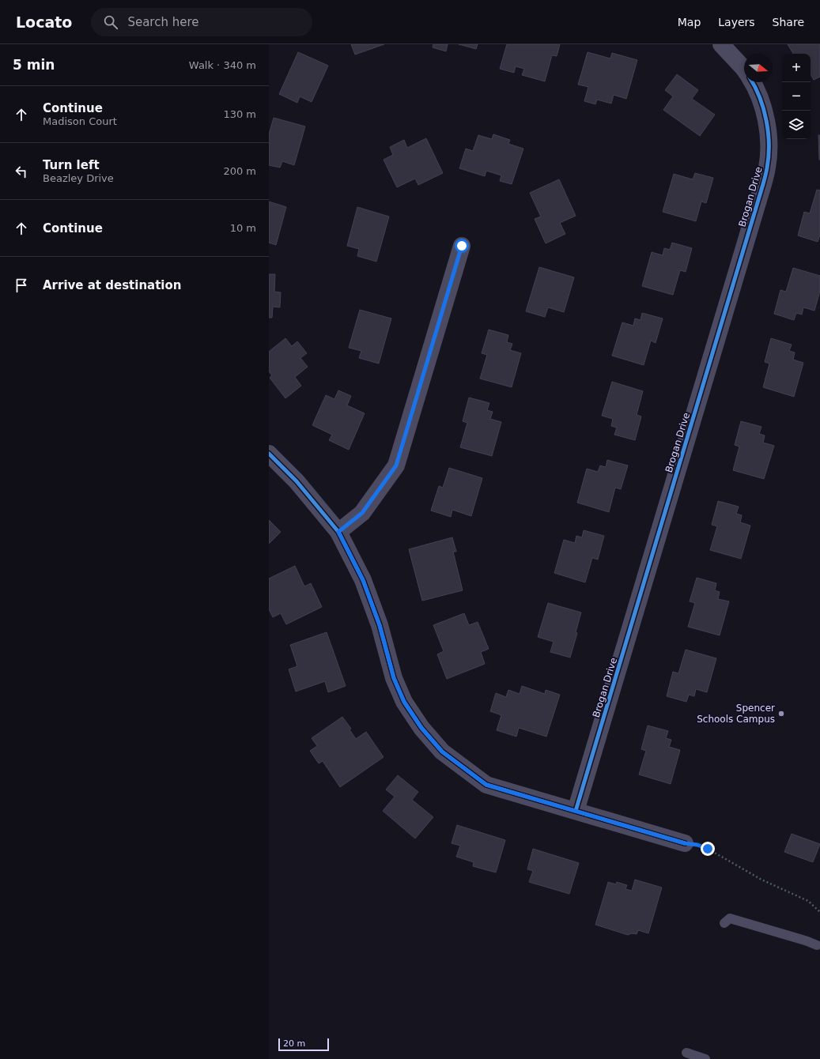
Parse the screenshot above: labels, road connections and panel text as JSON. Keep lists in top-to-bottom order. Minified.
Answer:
{"streets":{"street":["Brogan Drive"]},"places":["Spencer Schools Campus"],"scale_bar":"20 m","north":"right","page":{"header":"Locato","search":"Search here","nav":["Map","Layers","Share"],"heading":["5 min","Walk · 340 m"],"map_buttons":["+","−"],"list":[["Continue","Madison Court","130 m"],["Turn left","Beazley Drive","200 m"],["Continue","10 m"],"Arrive at destination"],"scale":"20 m"}}
